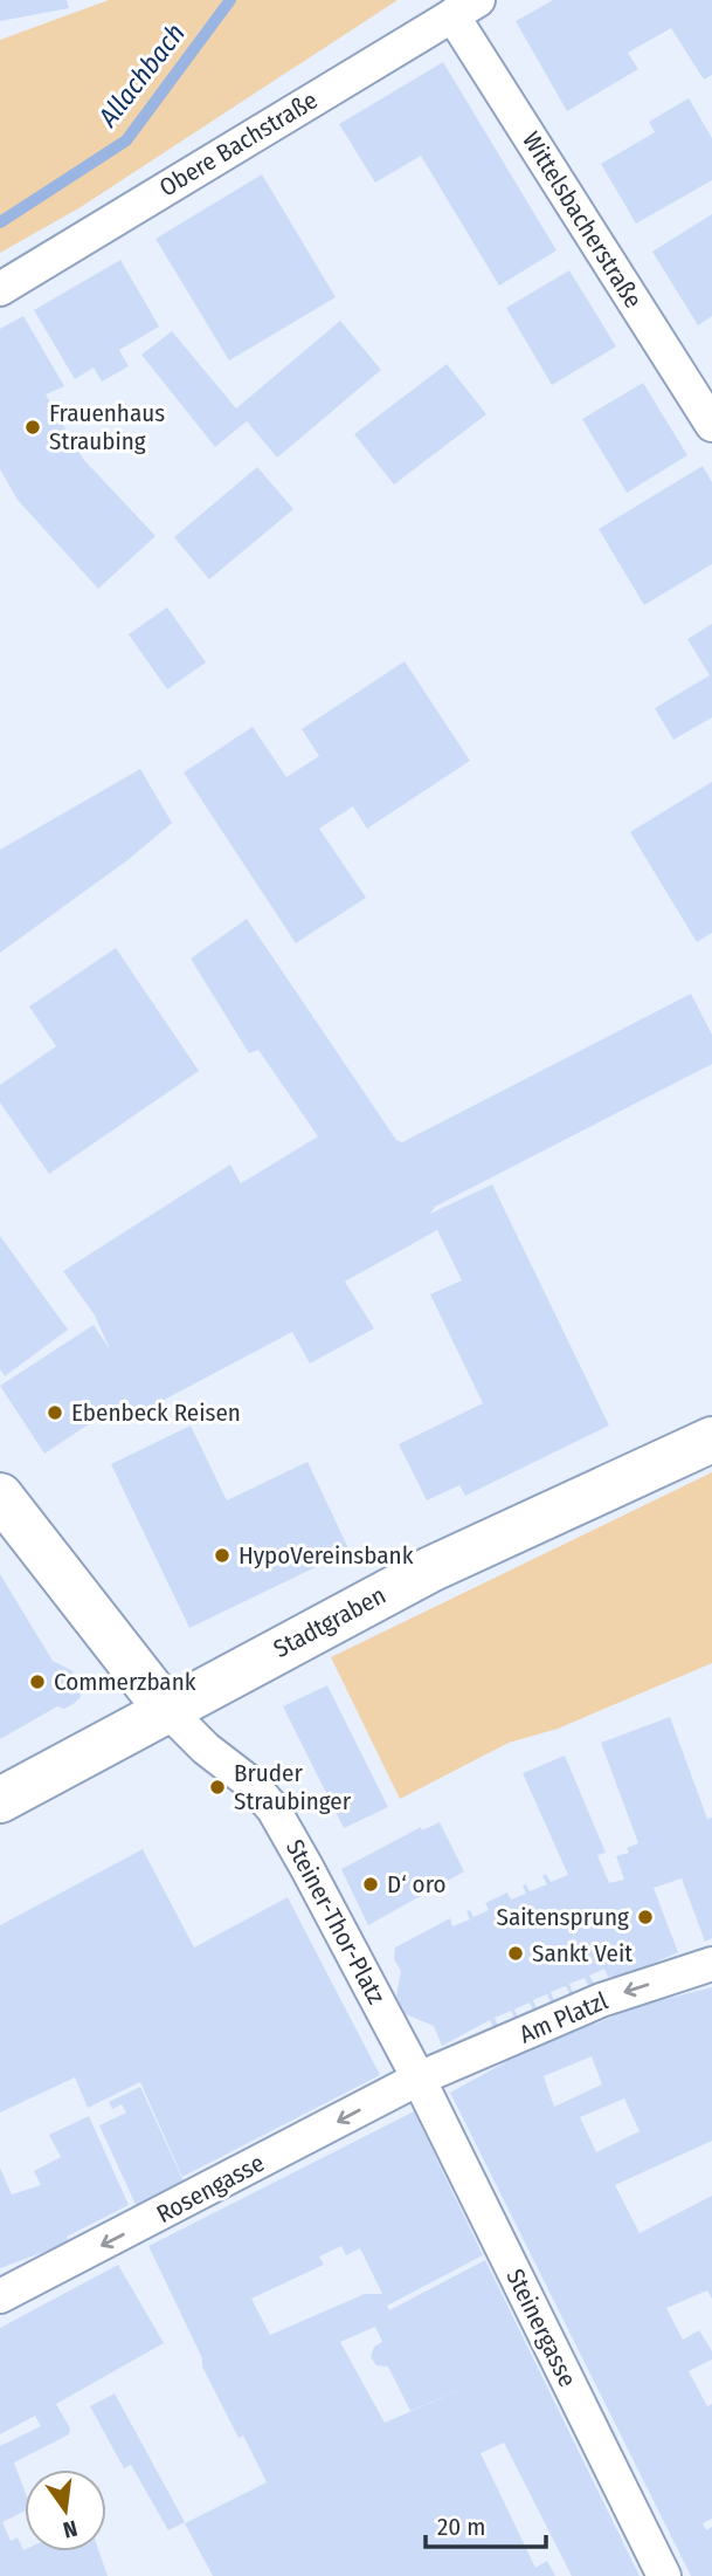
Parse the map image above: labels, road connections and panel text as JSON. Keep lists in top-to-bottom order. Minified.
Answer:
{"streets":{"main road":["Stadtgraben"],"street":["Obere Bachstraße","Wittelsbacherstraße","Steiner-Thor-Platz","Am Platzl","Rosengasse","Steinergasse"]},"crossings":[["Obere Bachstraße","Wittelsbacherstraße"],["Stadtgraben","Steiner-Thor-Platz"],["Steiner-Thor-Platz","Am Platzl"],["Steiner-Thor-Platz","Rosengasse"],["Steiner-Thor-Platz","Steinergasse"],["Am Platzl","Rosengasse"],["Am Platzl","Steinergasse"],["Rosengasse","Steinergasse"]],"one_way":["Am Platzl","Rosengasse"],"water":["Allachbach"],"places":["Frauenhaus Straubing","Ebenbeck Reisen","HypoVereinsbank","Commerzbank","Bruder Straubinger","D‘ oro","Saitensprung","Sankt Veit"],"scale_bar":"20 m","north":"bottom"}
